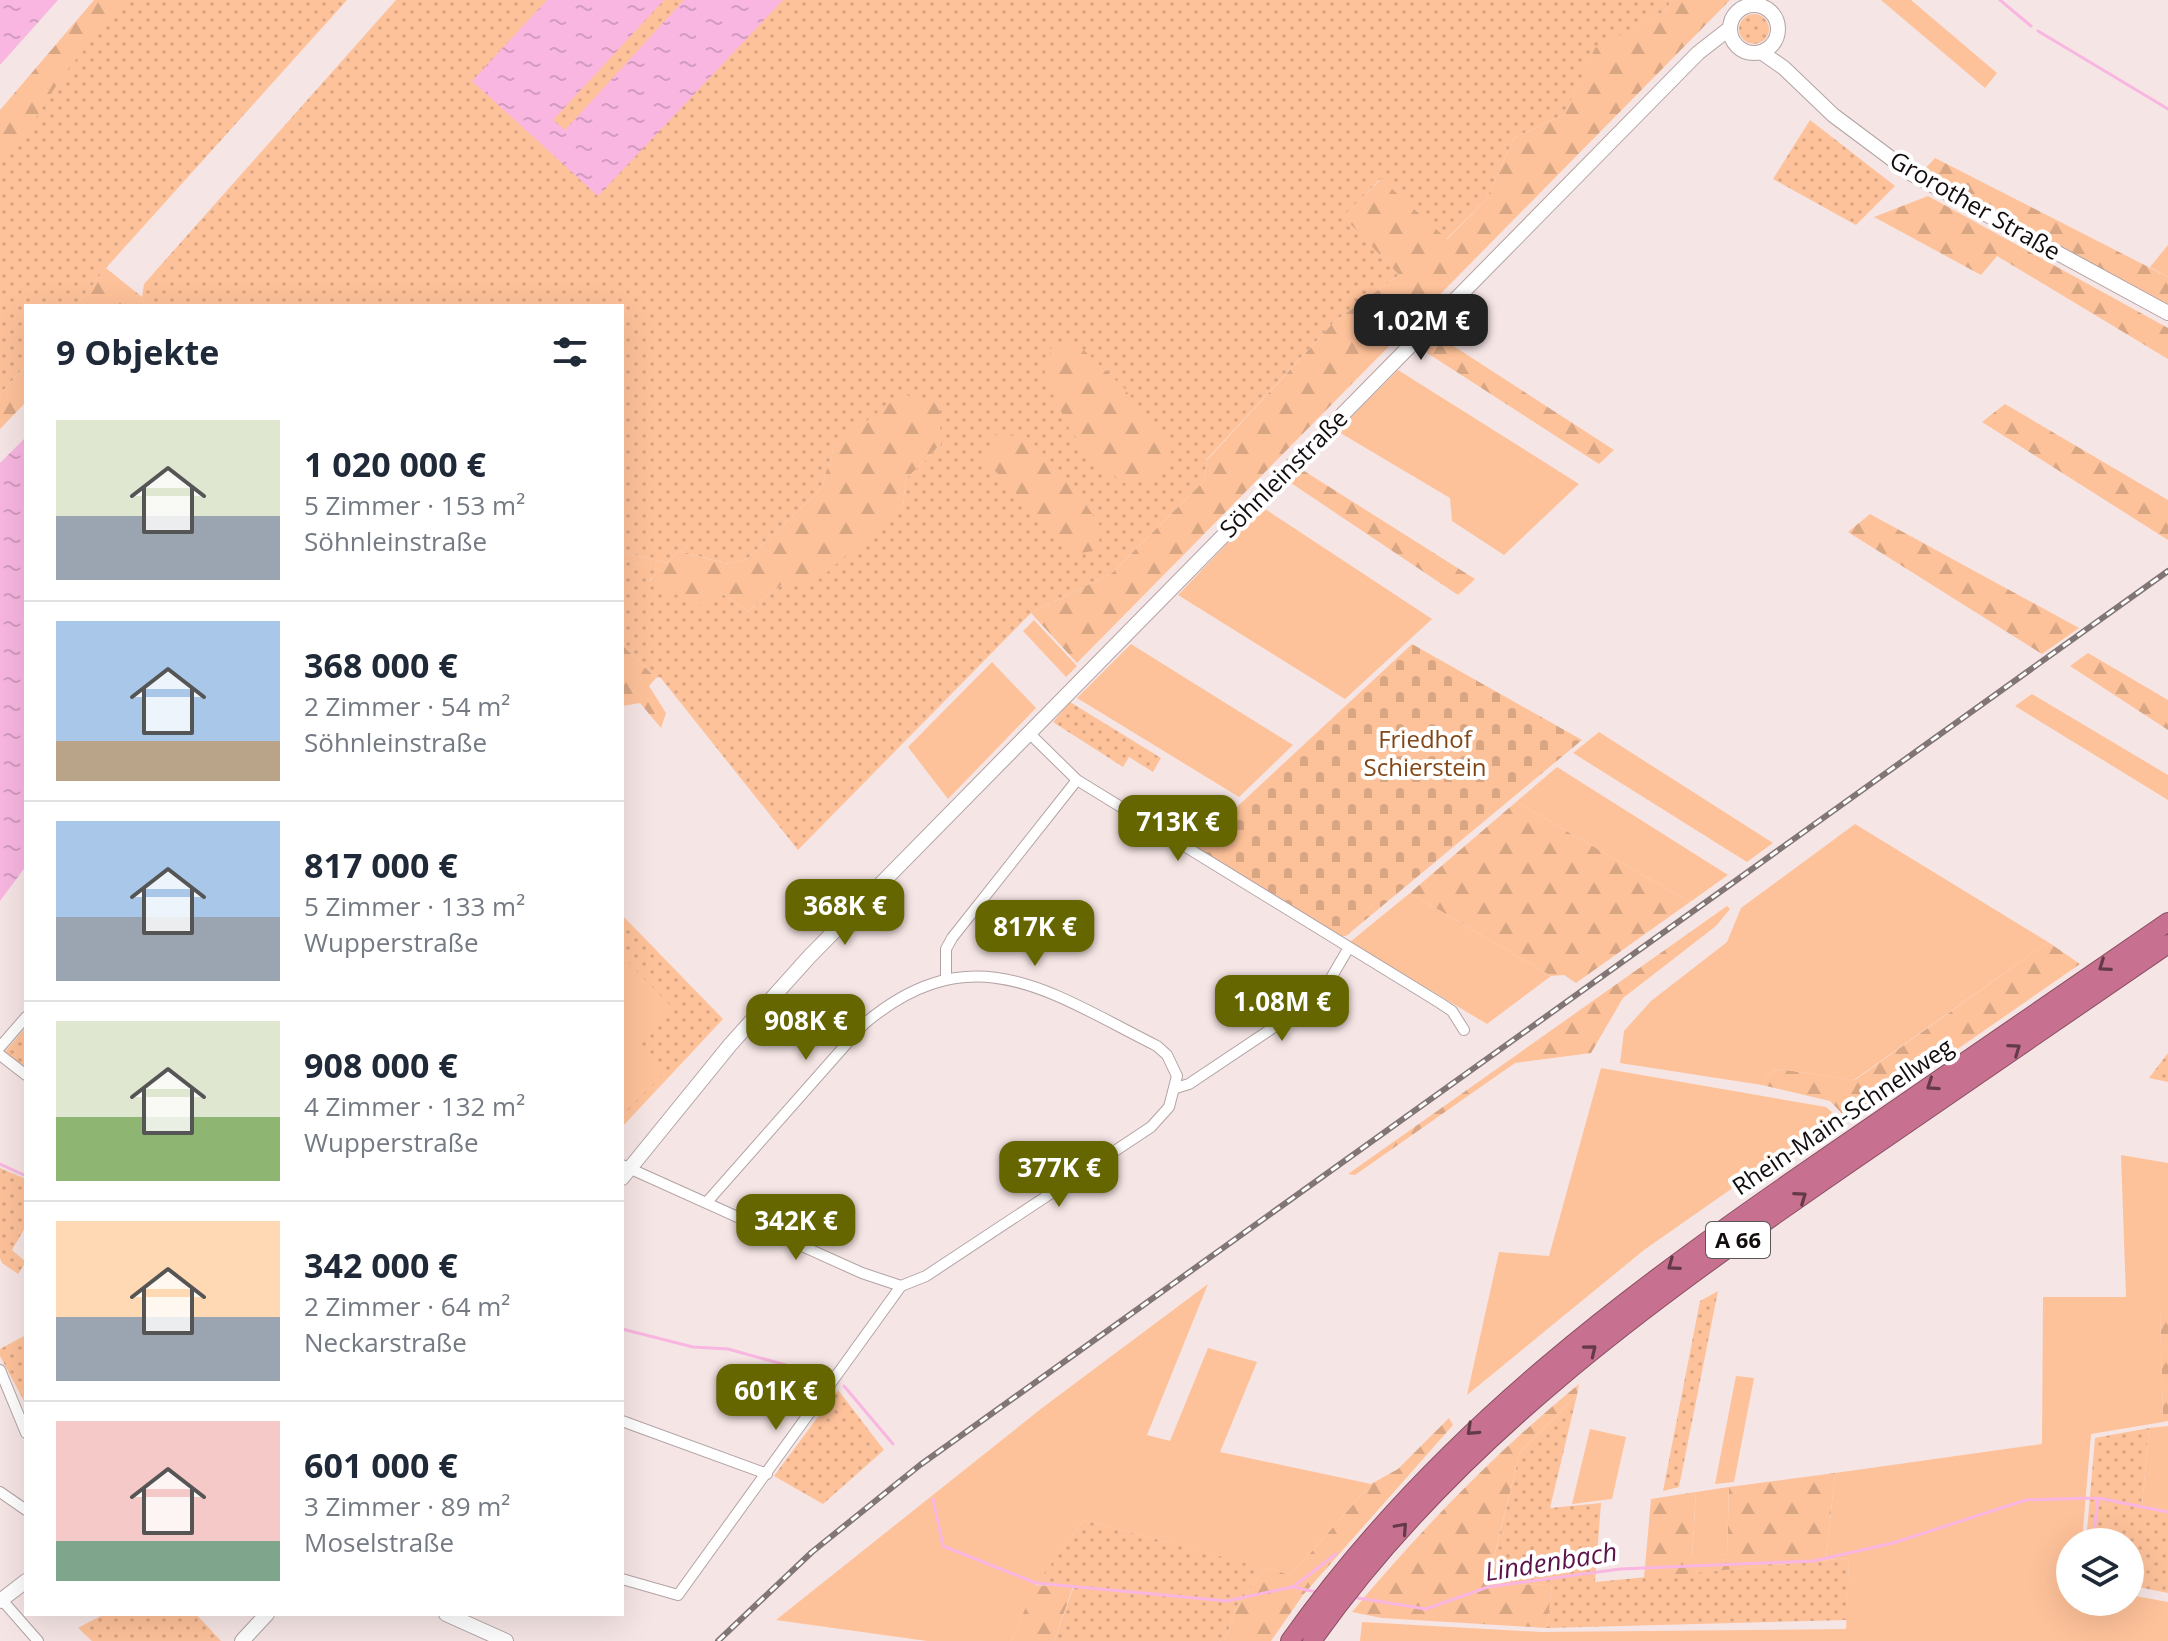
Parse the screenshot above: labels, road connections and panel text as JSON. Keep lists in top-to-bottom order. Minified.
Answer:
{"streets":{"highway":["Rhein-Main-Schnellweg","A 66"],"street":["Grorother Straße","Söhnleinstraße"]},"crossings":[["Grorother Straße","Söhnleinstraße"]],"water":["Lindenbach"],"parks":["Friedhof Schierstein"],"page":{"price":["1.02M €","713K €","368K €","817K €","1.08M €","908K €","377K €","342K €","601K €"],"heading":"9 Objekte","list":[{"name":"1 020 000 €","note":"5 Zimmer · 153 m² · Söhnleinstraße"},{"name":"368 000 €","note":"2 Zimmer · 54 m² · Söhnleinstraße"},{"name":"817 000 €","note":"5 Zimmer · 133 m² · Wupperstraße"},{"name":"908 000 €","note":"4 Zimmer · 132 m² · Wupperstraße"},{"name":"342 000 €","note":"2 Zimmer · 64 m² · Neckarstraße"},{"name":"601 000 €","note":"3 Zimmer · 89 m² · Moselstraße"}]}}
